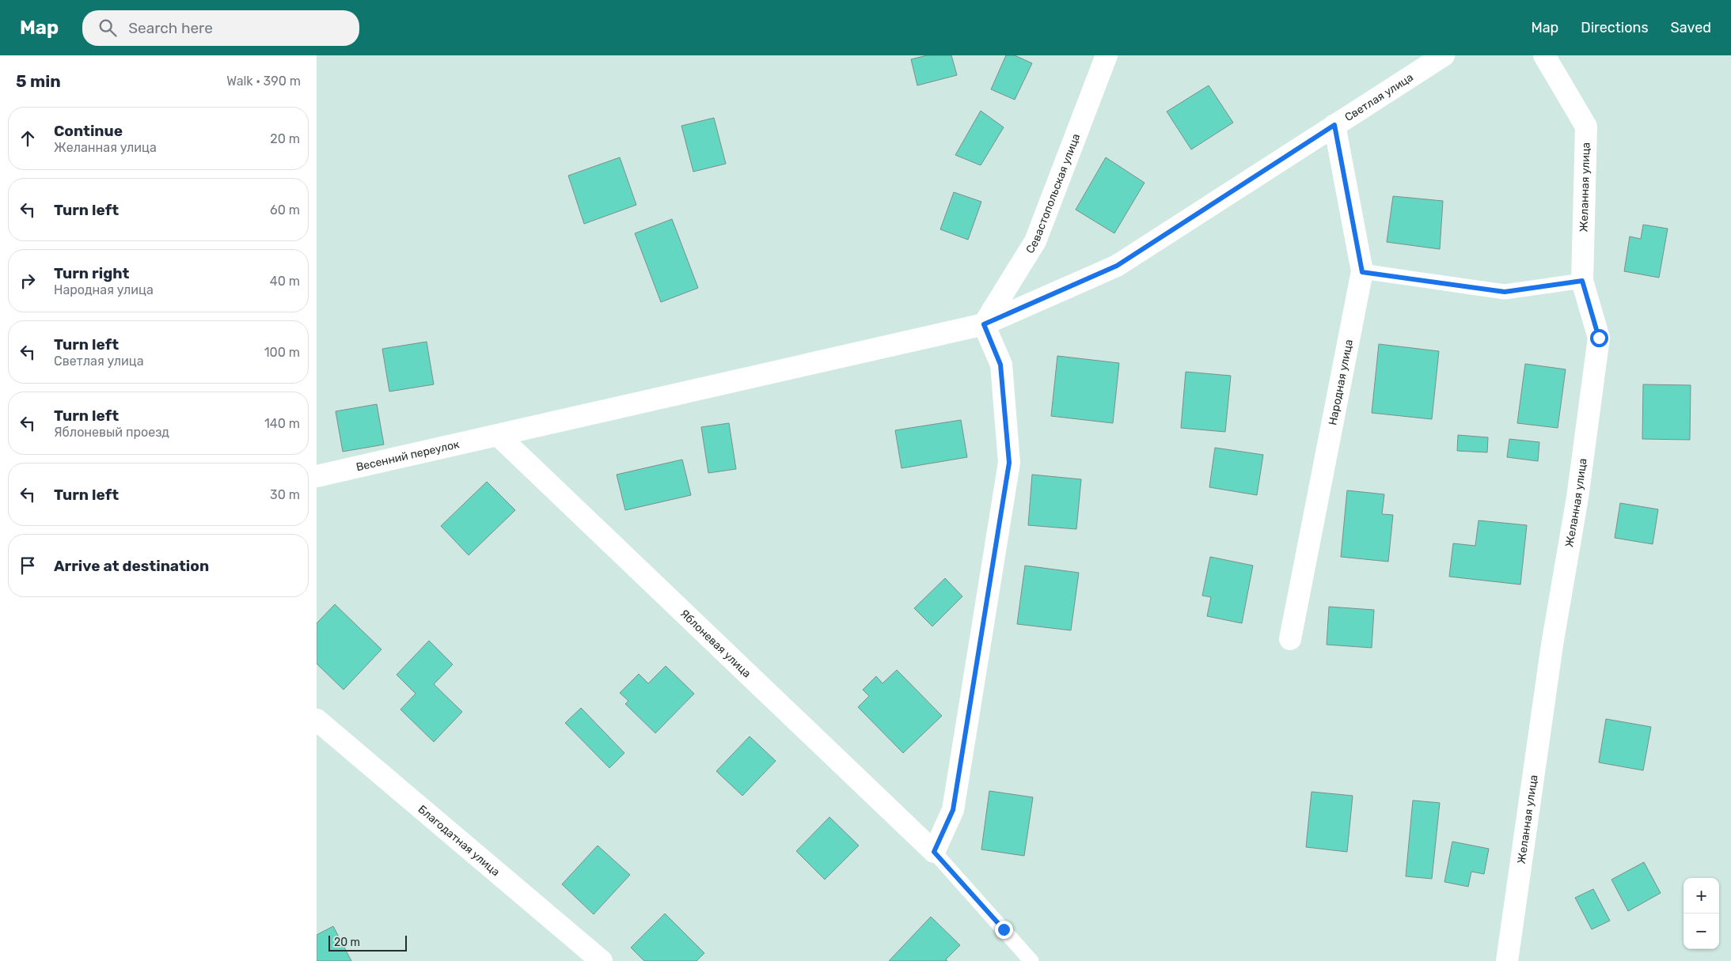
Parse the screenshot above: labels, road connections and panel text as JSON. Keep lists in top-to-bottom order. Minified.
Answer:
{"streets":{"street":["Светлая улица","Желанная улица","Севастопольская улица","Народная улица","Весенний переулок","Яблоневая улица","Благодатная улица"]},"crossings":[["Светлая улица","Севастопольская улица"],["Светлая улица","Народная улица"],["Светлая улица","Весенний переулок"],["Светлая улица","Яблоневая улица"],["Весенний переулок","Яблоневая улица"]],"scale_bar":"20 m","page":{"header":"Map","search":"Search here","nav":["Map","Directions","Saved"],"heading":["5 min","Walk · 390 m"],"list":[["Continue","Желанная улица","20 m"],["Turn left","60 m"],["Turn right","Народная улица","40 m"],["Turn left","Светлая улица","100 m"],["Turn left","Яблоневый проезд","140 m"],["Turn left","30 m"],"Arrive at destination"],"map_buttons":["+","−"],"scale":"20 m"}}
